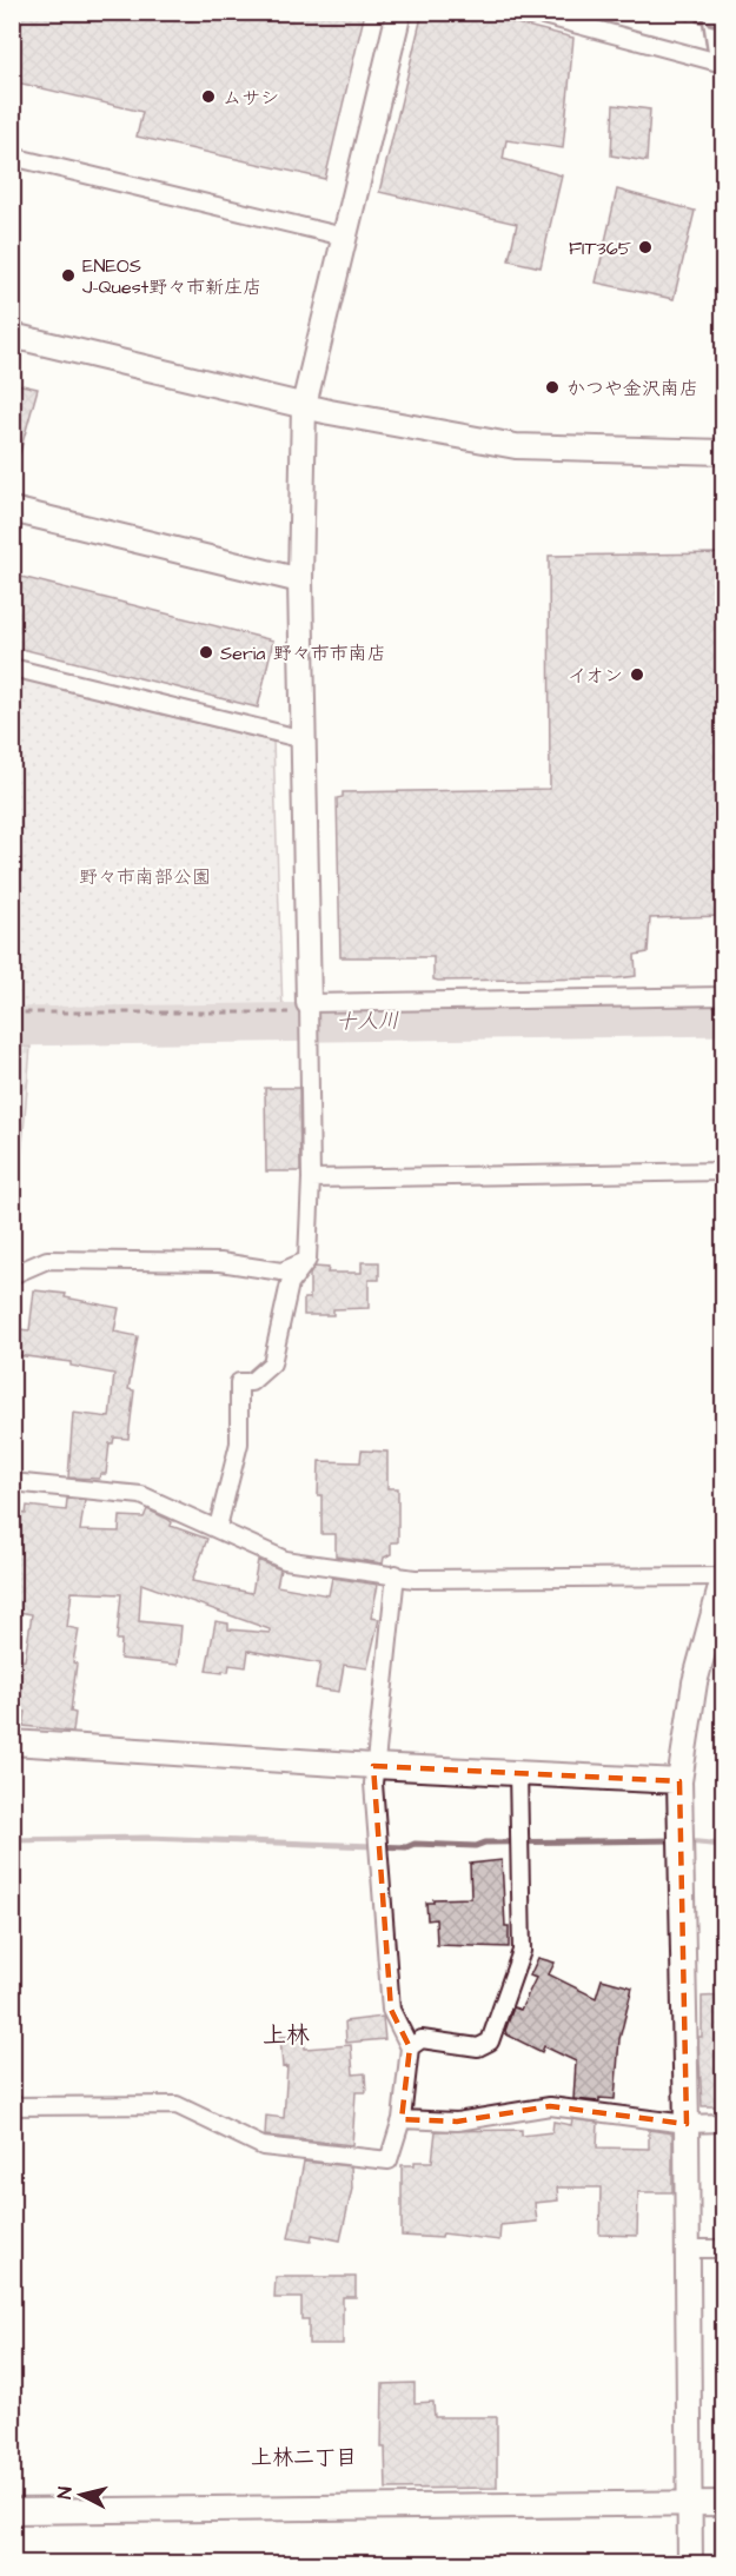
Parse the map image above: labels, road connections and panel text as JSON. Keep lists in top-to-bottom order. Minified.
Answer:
{"districts":["上林","上林二丁目"],"water":["十人川"],"parks":["野々市南部公園"],"places":["ムサシ","FIT365","ENEOS J-Quest野々市新庄店","かつや金沢南店","Seria 野々市市南店","イオン"],"north":"left"}
